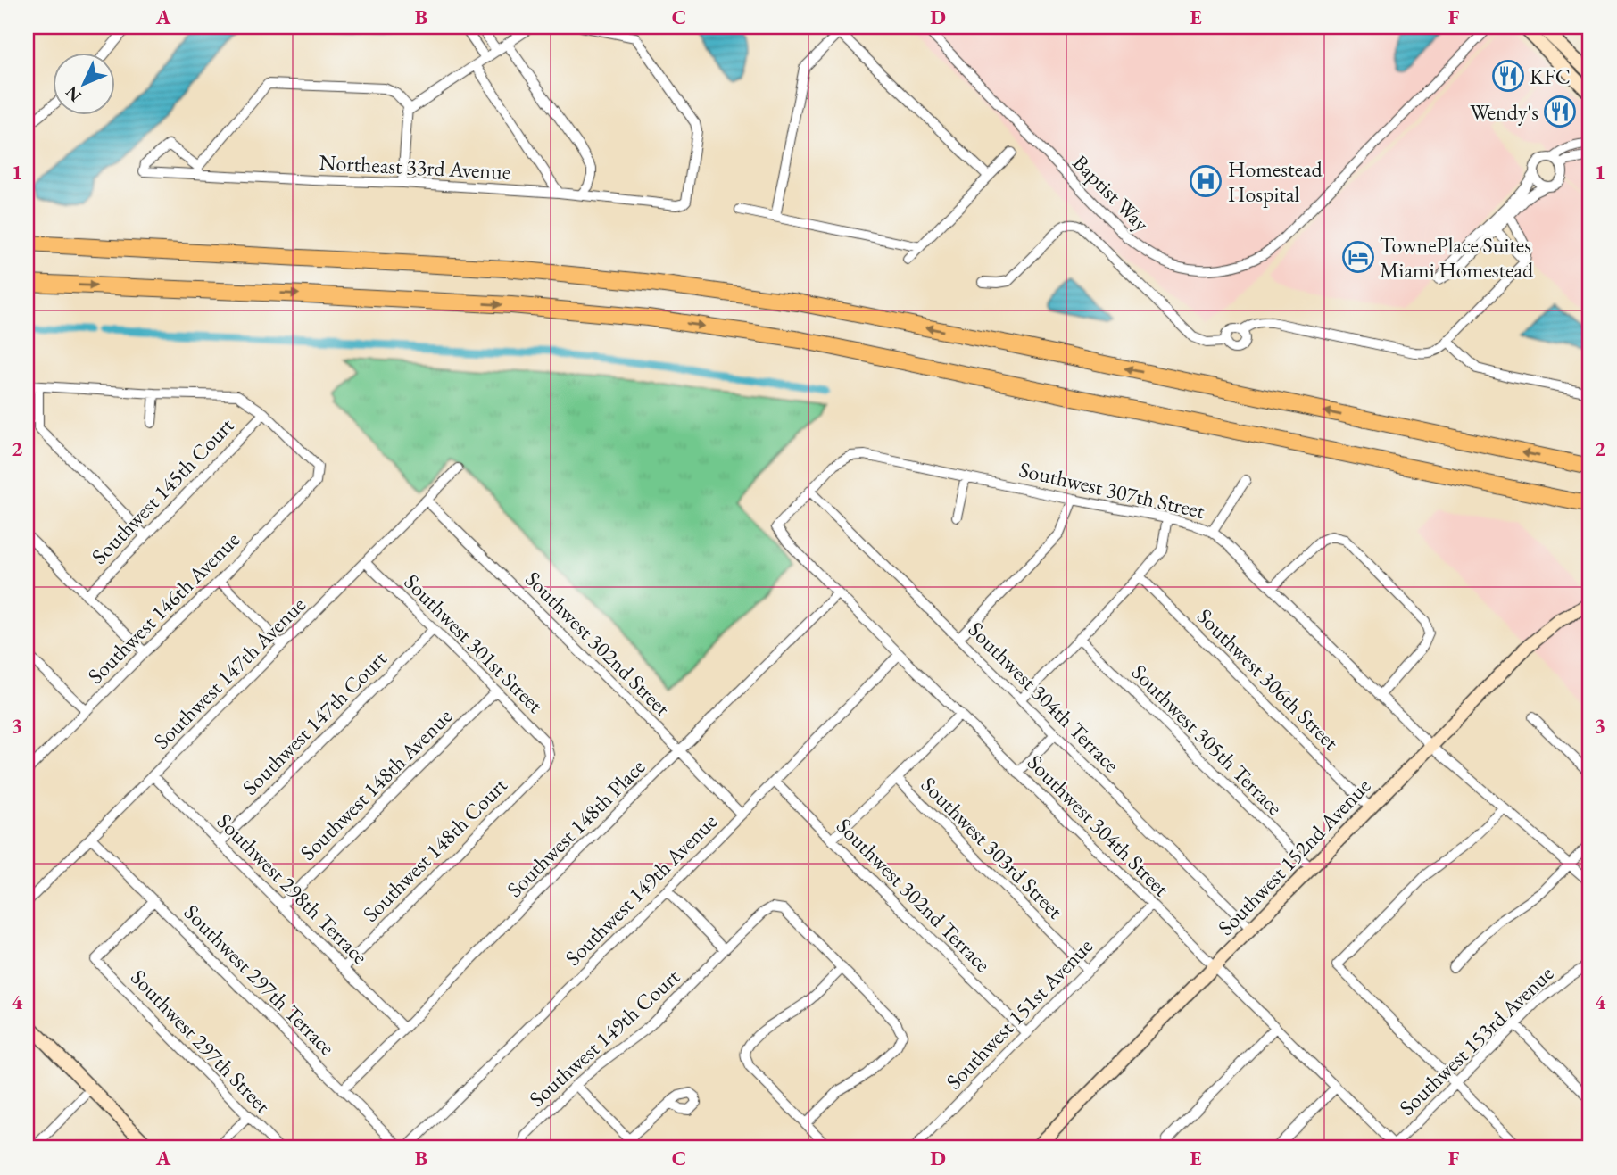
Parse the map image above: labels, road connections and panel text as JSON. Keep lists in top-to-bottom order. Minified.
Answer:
{"streets":{"street":["Northeast 33rd Avenue","Baptist Way","Southwest 307th Street","Southwest 145th Court","Southwest 146th Avenue","Southwest 301st Street","Southwest 302nd Street","Southwest 147th Avenue","Southwest 306th Street","Southwest 304th Terrace","Southwest 147th Court","Southwest 305th Terrace","Southwest 148th Avenue","Southwest 304th Street","Southwest 148th Place","Southwest 303rd Street","Southwest 148th Court","Southwest 152nd Avenue","Southwest 298th Terrace","Southwest 149th Avenue","Southwest 302nd Terrace","Southwest 297th Terrace","Southwest 151st Avenue","Southwest 149th Court","Southwest 153rd Avenue","Southwest 297th Street"]},"crossings":[["Southwest 307th Street","Southwest 304th Terrace"],["Southwest 307th Street","Southwest 304th Street"],["Southwest 307th Street","Southwest 152nd Avenue"],["Southwest 145th Court","Southwest 146th Avenue"],["Southwest 301st Street","Southwest 147th Avenue"],["Southwest 301st Street","Southwest 147th Court"],["Southwest 301st Street","Southwest 148th Avenue"],["Southwest 301st Street","Southwest 148th Court"],["Southwest 302nd Street","Southwest 147th Avenue"],["Southwest 302nd Street","Southwest 148th Place"],["Southwest 302nd Street","Southwest 149th Avenue"],["Southwest 147th Avenue","Southwest 298th Terrace"],["Southwest 147th Avenue","Southwest 297th Terrace"],["Southwest 306th Street","Southwest 152nd Avenue"],["Southwest 304th Terrace","Southwest 304th Street"],["Southwest 304th Terrace","Southwest 152nd Avenue"],["Southwest 147th Court","Southwest 298th Terrace"],["Southwest 305th Terrace","Southwest 152nd Avenue"],["Southwest 148th Avenue","Southwest 298th Terrace"],["Southwest 304th Street","Southwest 148th Place"],["Southwest 304th Street","Southwest 152nd Avenue"],["Southwest 304th Street","Southwest 149th Avenue"],["Southwest 304th Street","Southwest 151st Avenue"],["Southwest 304th Street","Southwest 153rd Avenue"],["Southwest 148th Place","Southwest 298th Terrace"],["Southwest 148th Place","Southwest 297th Terrace"],["Southwest 303rd Street","Southwest 151st Avenue"],["Southwest 148th Court","Southwest 298th Terrace"],["Southwest 149th Avenue","Southwest 302nd Terrace"],["Southwest 302nd Terrace","Southwest 151st Avenue"],["Southwest 297th Terrace","Southwest 297th Street"]],"places":{"restaurant":["KFC","Wendy's"],"hospital":["Homestead Hospital"],"hotel":["TownePlace Suites Miami Homestead"]},"north":"bottom left","grid":{"columns":["A","B","C","D","E","F"],"rows":["1","2","3","4"]}}
